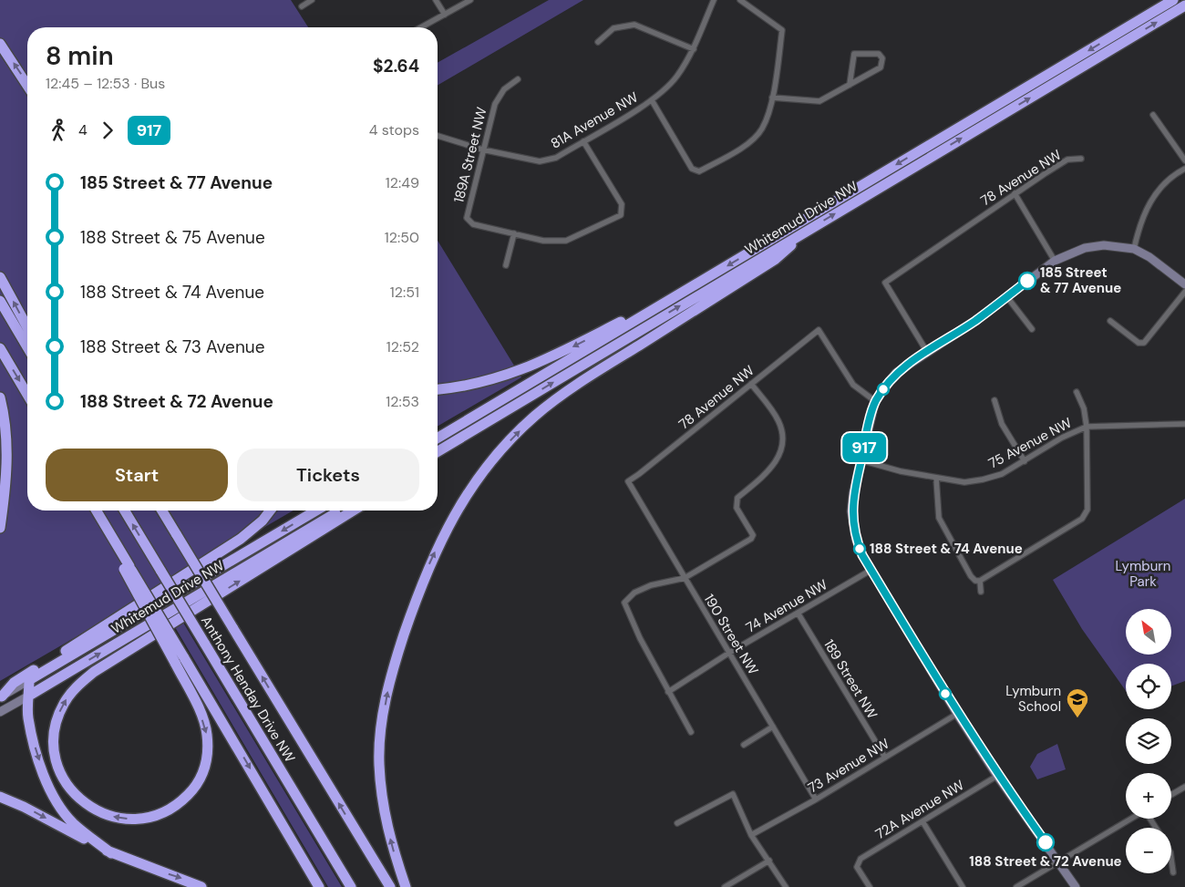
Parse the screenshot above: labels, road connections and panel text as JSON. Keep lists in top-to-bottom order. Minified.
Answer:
{"streets":{"highway":["Whitemud Drive NW","Anthony Henday Drive NW"],"street":["81A Avenue NW","189A Street NW","78 Avenue NW","75 Avenue NW","74 Avenue NW","190 Street NW","189 Street NW","73 Avenue NW","72A Avenue NW"]},"crossings":[["81A Avenue NW","189A Street NW"],["78 Avenue NW","190 Street NW"],["74 Avenue NW","190 Street NW"],["74 Avenue NW","189 Street NW"],["190 Street NW","73 Avenue NW"],["189 Street NW","73 Avenue NW"]],"parks":["Lymburn Park"],"places":{"other":["185 Street & 77 Avenue","188 Street & 74 Avenue","188 Street & 72 Avenue"],"school or university":["Lymburn School"]},"lines":["bus line 917"],"north":"top left","page":{"on_map":"917","heading":["8 min","12:45 – 12:53 · Bus","$2.64"],"legs":["4","917","4 stops"],"list":[{"name":"185 Street & 77 Avenue","value":"12:49"},{"name":"188 Street & 75 Avenue","value":"12:50"},{"name":"188 Street & 74 Avenue","value":"12:51"},{"name":"188 Street & 73 Avenue","value":"12:52"},{"name":"188 Street & 72 Avenue","value":"12:53"}],"buttons":["Start","Tickets"],"map_buttons":["+","−"]}}
